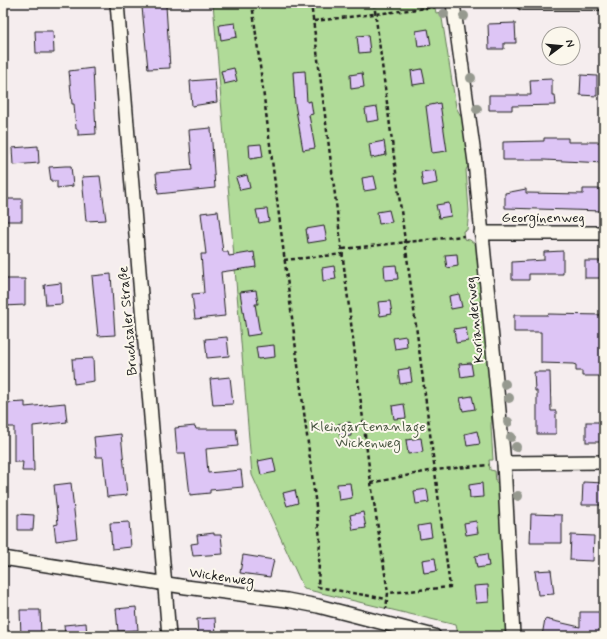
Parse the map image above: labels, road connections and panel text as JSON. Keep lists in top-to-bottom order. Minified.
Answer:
{"streets":{"street":["Georginenweg","Korianderweg","Bruchsaler Straße","Wickenweg"]},"crossings":[["Georginenweg","Korianderweg"],["Bruchsaler Straße","Wickenweg"]],"parks":["Kleingartenanlage Wickenweg"],"north":"right"}
